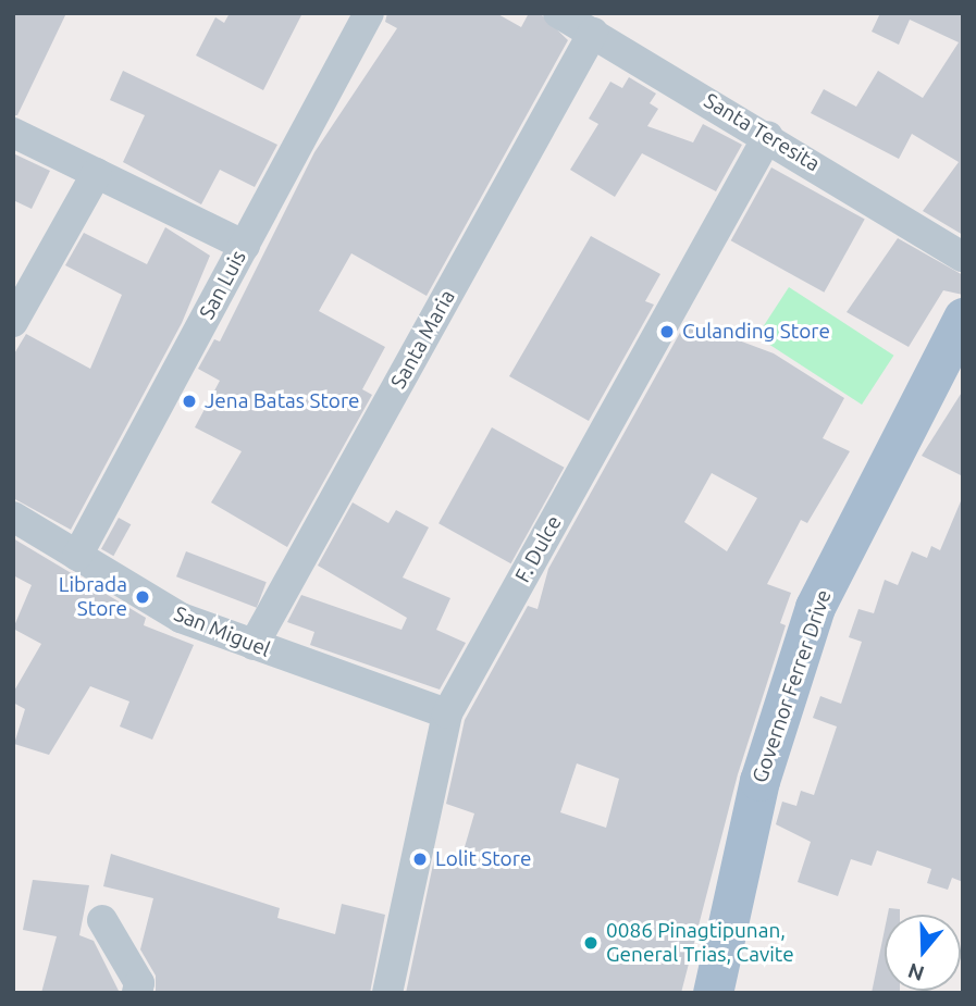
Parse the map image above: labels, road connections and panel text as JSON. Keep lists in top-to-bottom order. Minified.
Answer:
{"streets":{"main road":["Governor Ferrer Drive"],"street":["Santa Teresita","San Luis","Santa Maria","F. Dulce","San Miguel"]},"crossings":[["Santa Teresita","Santa Maria"],["Santa Teresita","F. Dulce"],["San Luis","San Miguel"],["Santa Maria","San Miguel"],["F. Dulce","San Miguel"]],"places":["Culanding Store","Jena Batas Store","Librada Store","Lolit Store","0086 Pinagtipunan, General Trias, Cavite"],"north":"bottom"}
